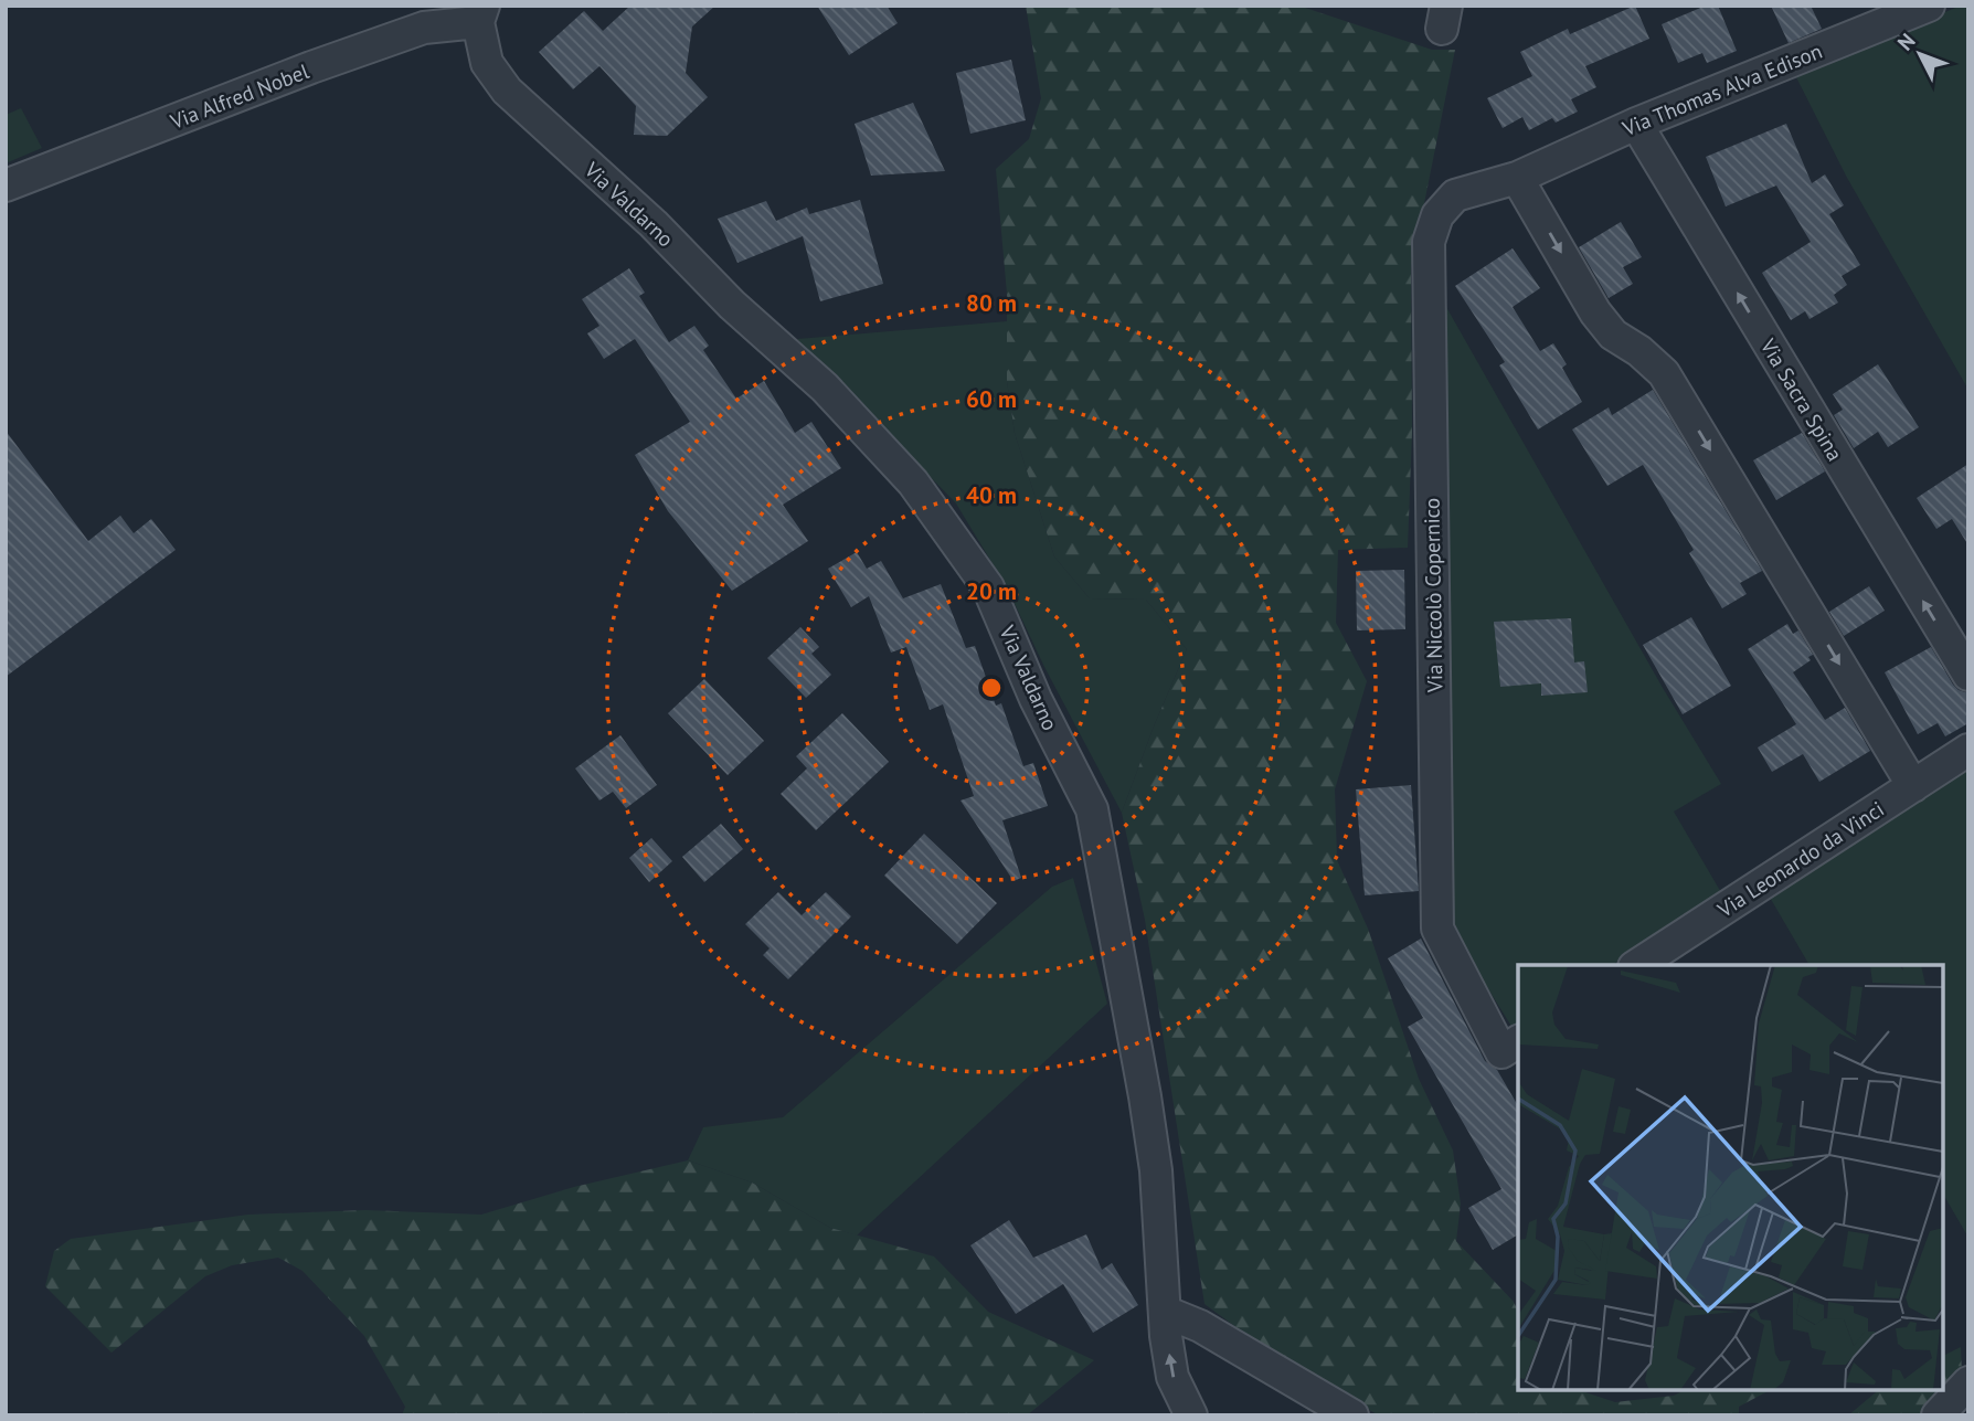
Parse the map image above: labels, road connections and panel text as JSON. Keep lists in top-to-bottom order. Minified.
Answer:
{"streets":{"street":["Via Thomas Alva Edison","Via Alfred Nobel","Via Valdarno","Via Sacra Spina","Via Niccolò Copernico","Via Leonardo da Vinci"]},"crossings":[["Via Thomas Alva Edison","Via Sacra Spina"],["Via Thomas Alva Edison","Via Niccolò Copernico"],["Via Alfred Nobel","Via Valdarno"]],"north":"top left","rings":["80 m","60 m","40 m","20 m"]}
